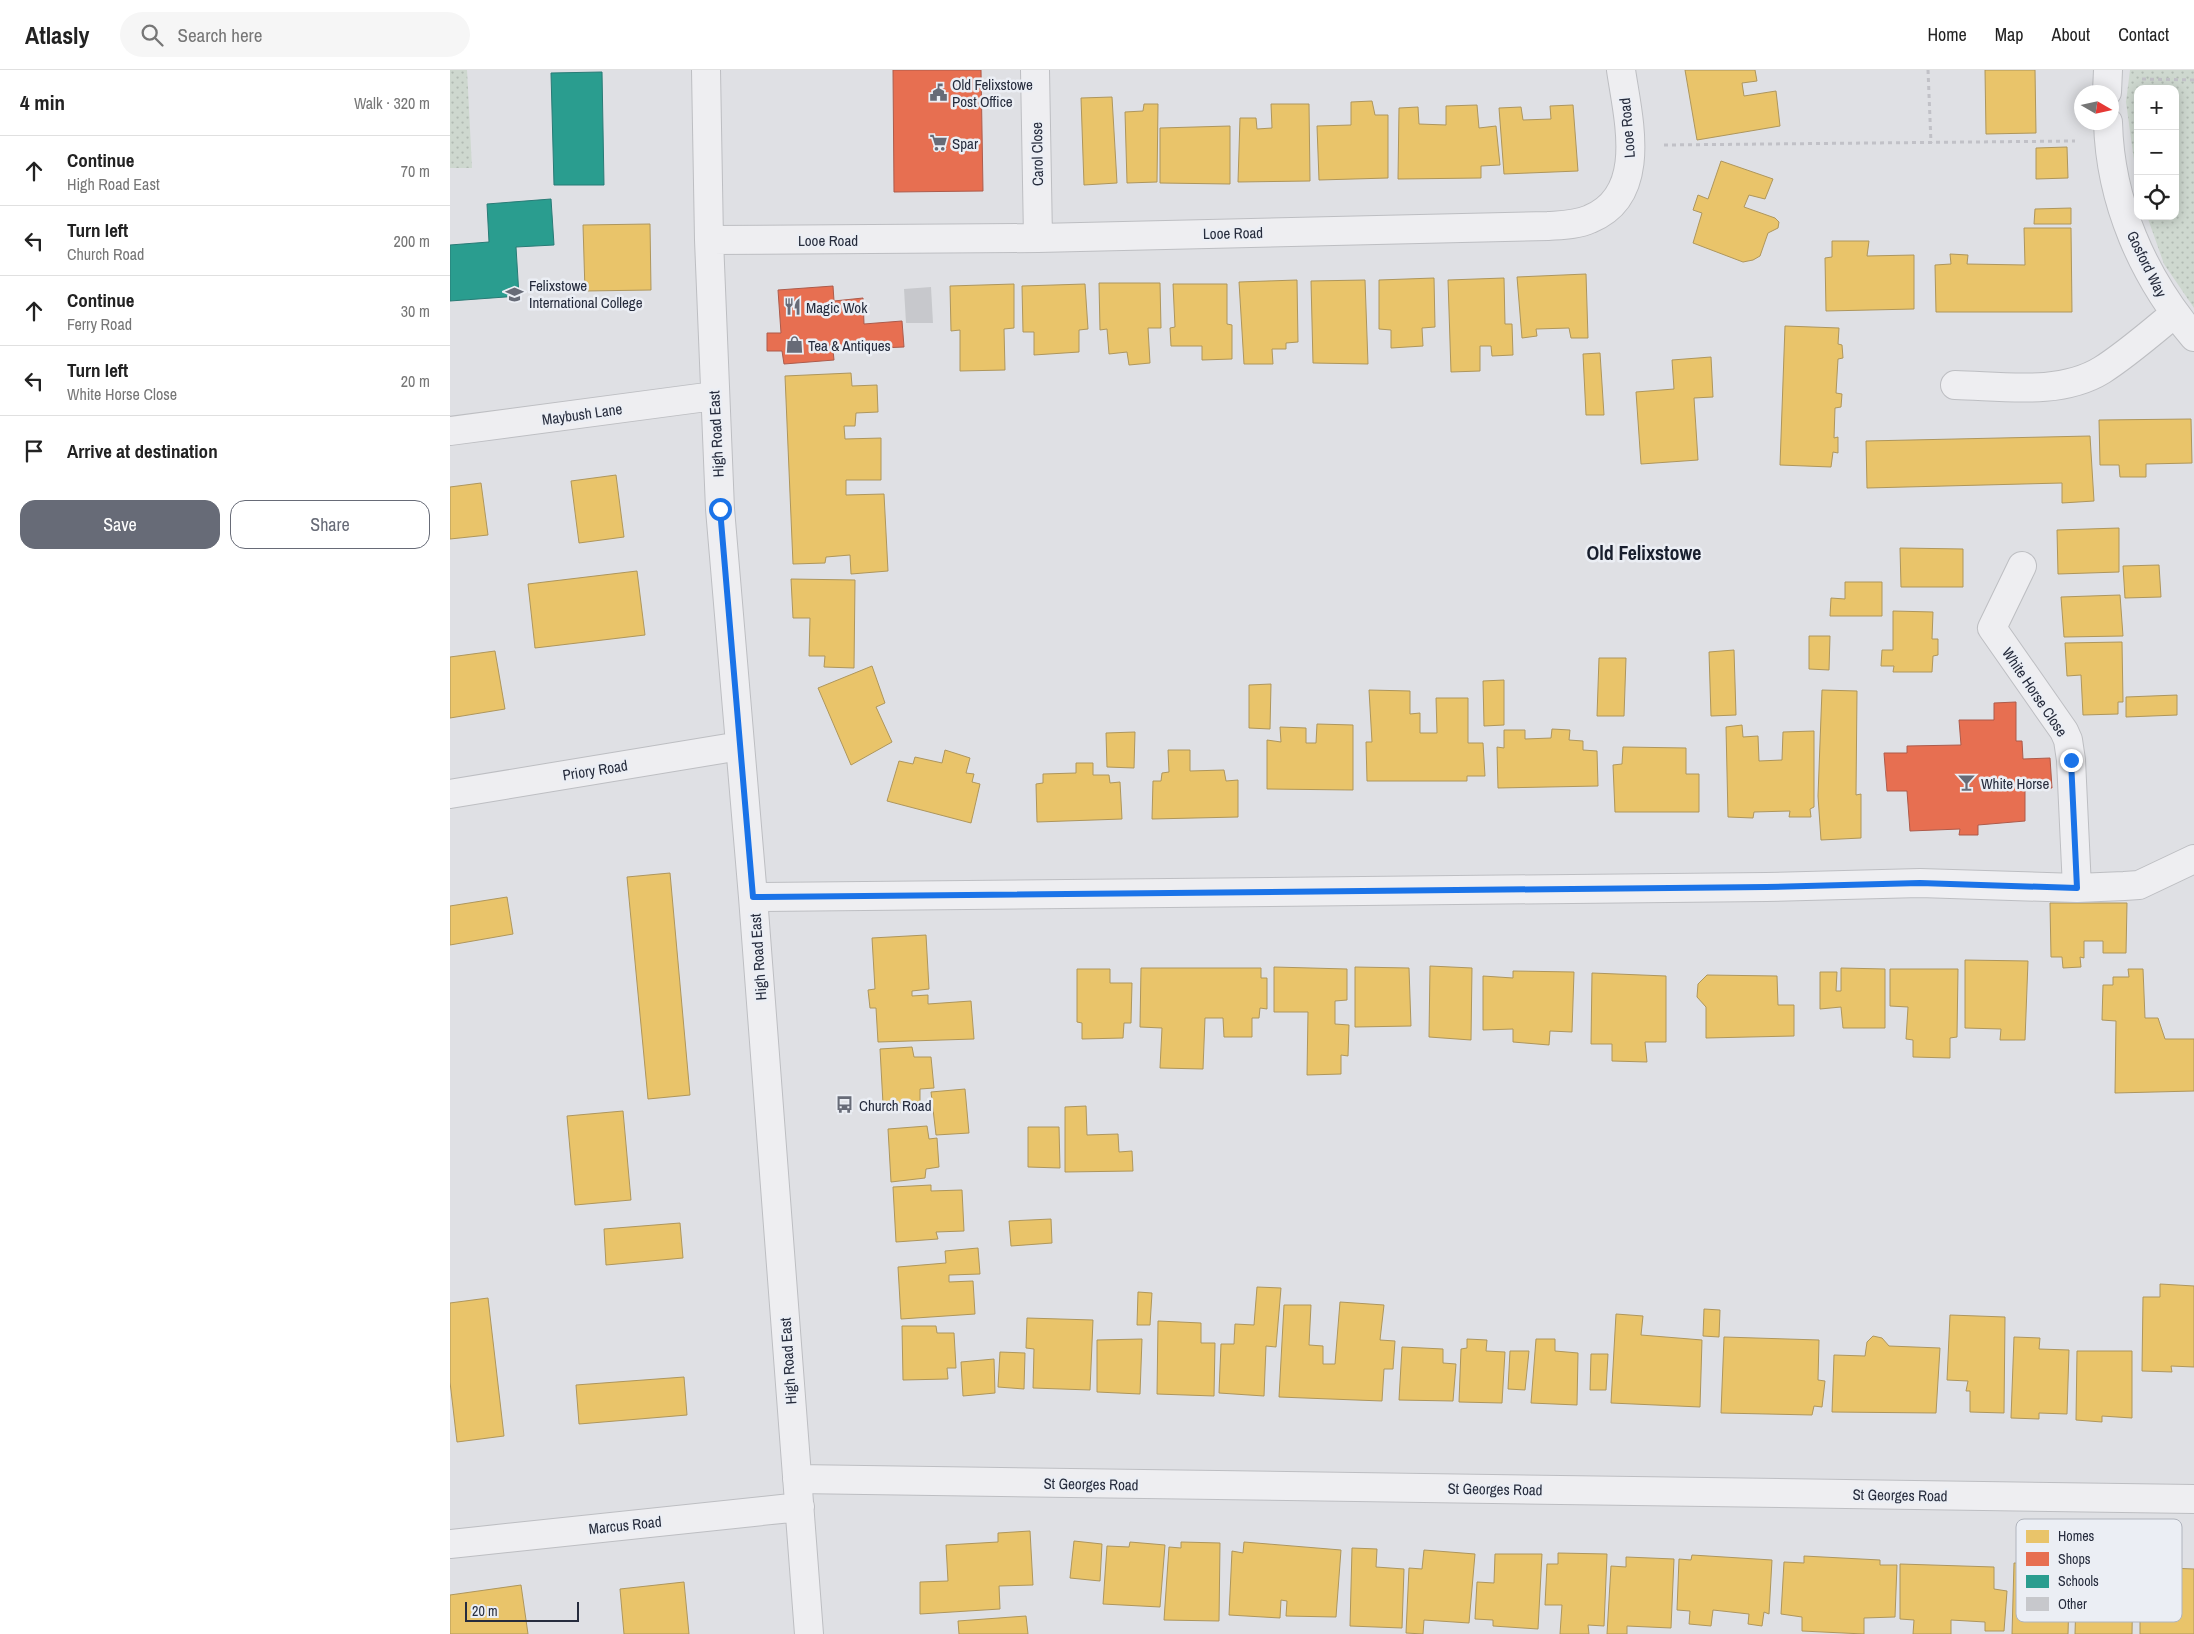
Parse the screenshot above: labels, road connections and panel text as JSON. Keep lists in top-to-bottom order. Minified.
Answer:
{"streets":{"street":["Looe Road","Carol Close","Gosford Way","Maybush Lane","High Road East","White Horse Close","Priory Road","St Georges Road","Marcus Road"]},"crossings":[["Looe Road","Carol Close"],["Looe Road","High Road East"],["Maybush Lane","High Road East"],["High Road East","Priory Road"],["High Road East","St Georges Road"],["High Road East","Marcus Road"]],"districts":["Old Felixstowe"],"places":{"public building":["Old Felixstowe Post Office"],"supermarket":["Spar"],"school or university":["Felixstowe International College"],"restaurant":["Magic Wok"],"shop":["Tea & Antiques"],"bar":["White Horse"],"bus stop":["Church Road"]},"legend":["Homes","Shops","Schools","Other"],"scale_bar":"20 m","north":"right","page":{"header":"Atlasly","search":"Search here","nav":["Home","Map","About","Contact"],"heading":["4 min","Walk · 320 m"],"map_buttons":["+","−"],"list":[["Continue","High Road East","70 m"],["Turn left","Church Road","200 m"],["Continue","Ferry Road","30 m"],["Turn left","White Horse Close","20 m"],"Arrive at destination"],"buttons":["Save","Share"],"scale":"20 m"}}
